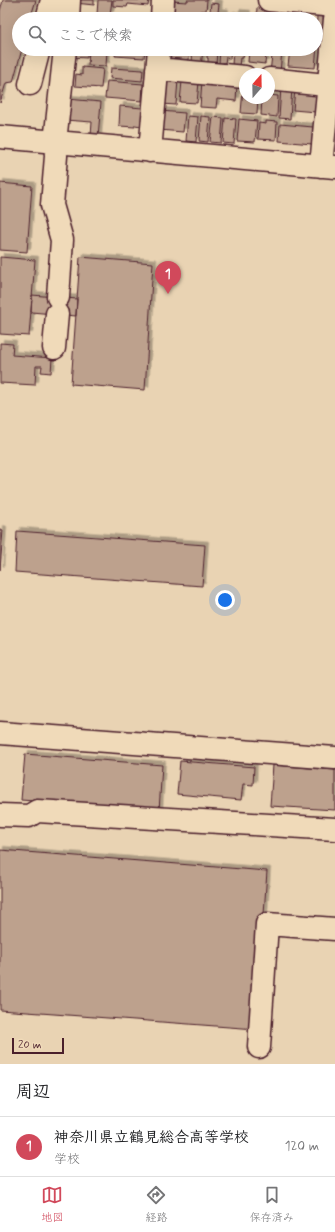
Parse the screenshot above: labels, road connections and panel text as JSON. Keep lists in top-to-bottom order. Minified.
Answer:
{"scale_bar":"20 m","north":"top","page":{"search":"ここで検索","pins":"1","scale":"20 m","heading":"周辺","list":[{"mark":"1","name":"神奈川県立鶴見総合高等学校","note":"学校","value":"120 m"}],"nav":["地図","経路","保存済み"]}}
